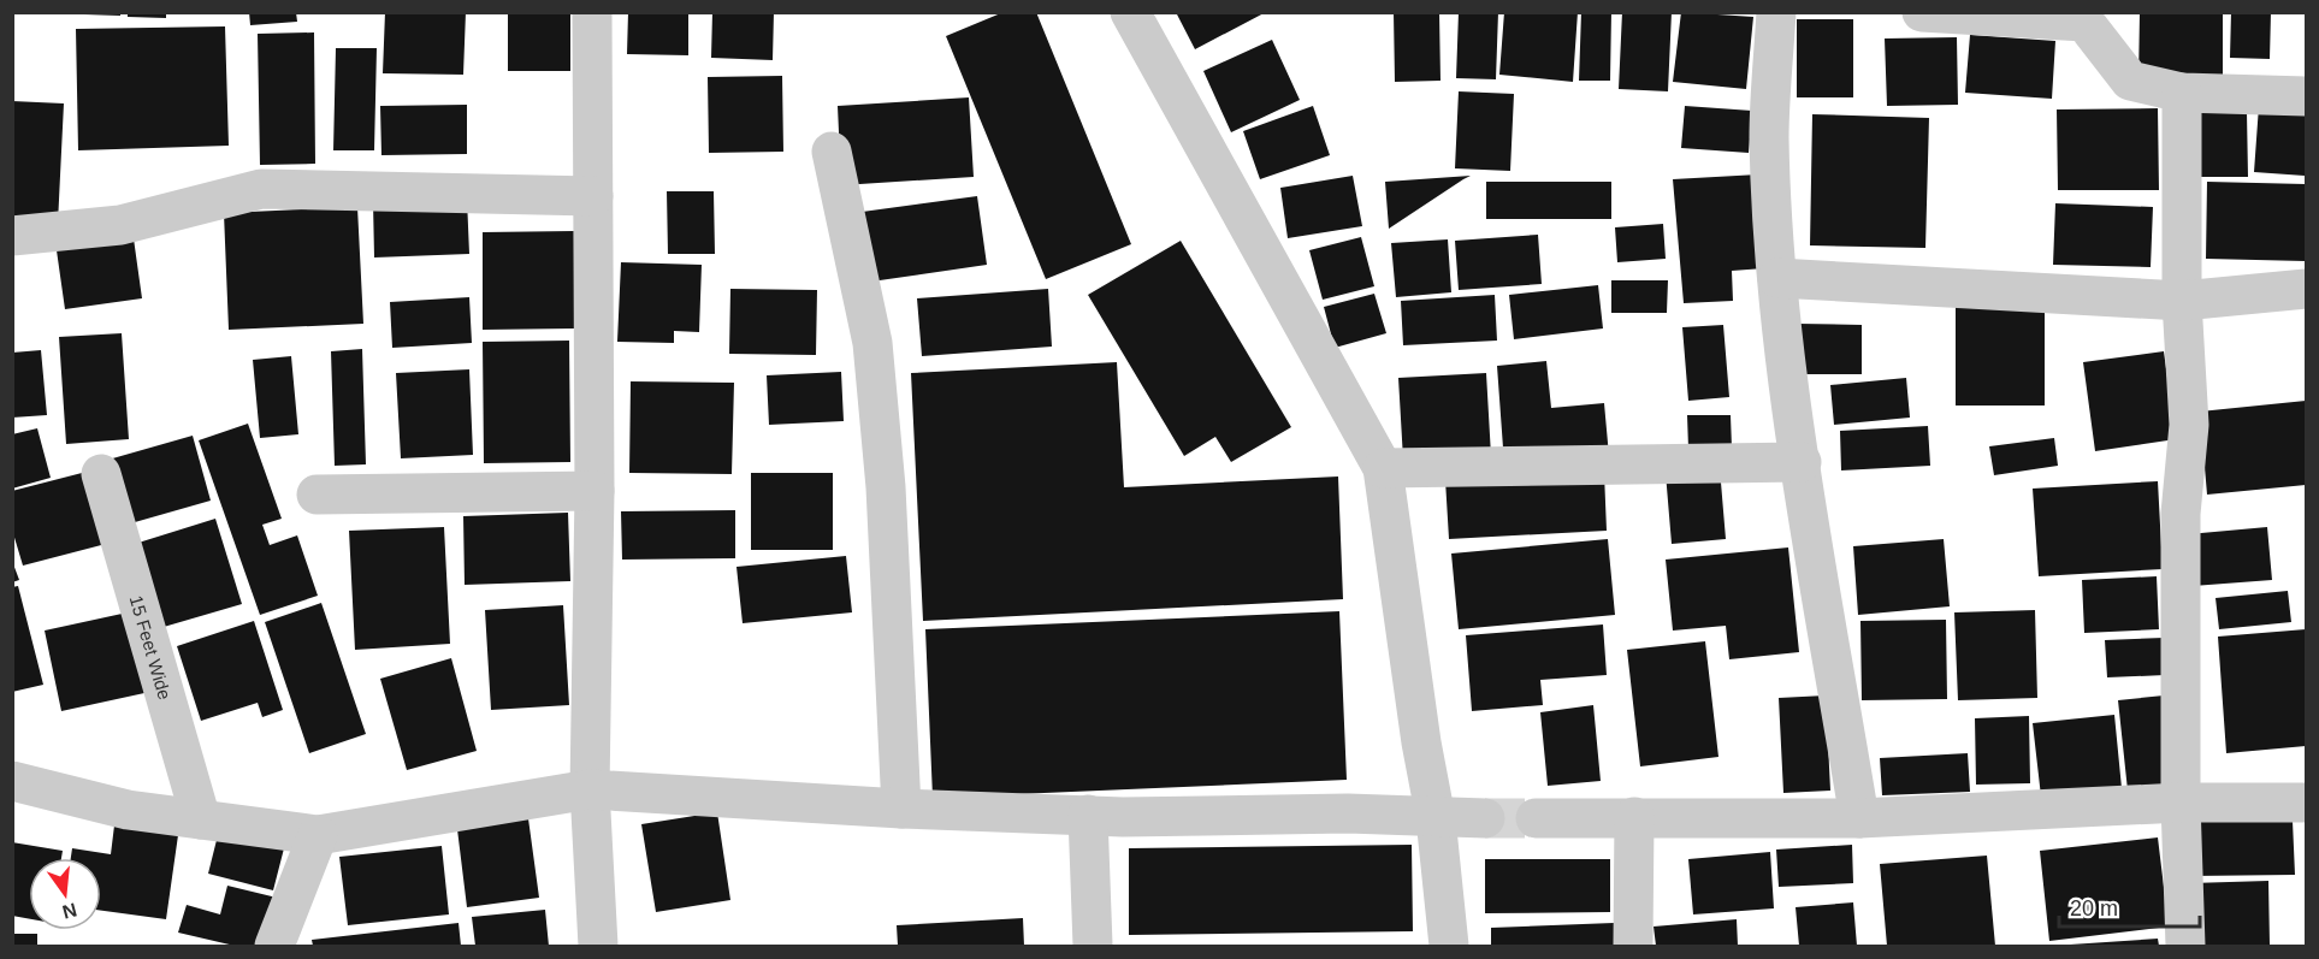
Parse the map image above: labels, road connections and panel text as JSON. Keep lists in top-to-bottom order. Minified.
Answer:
{"streets":{"street":["15 Feet Wide"]},"scale_bar":"20 m","north":"bottom"}
